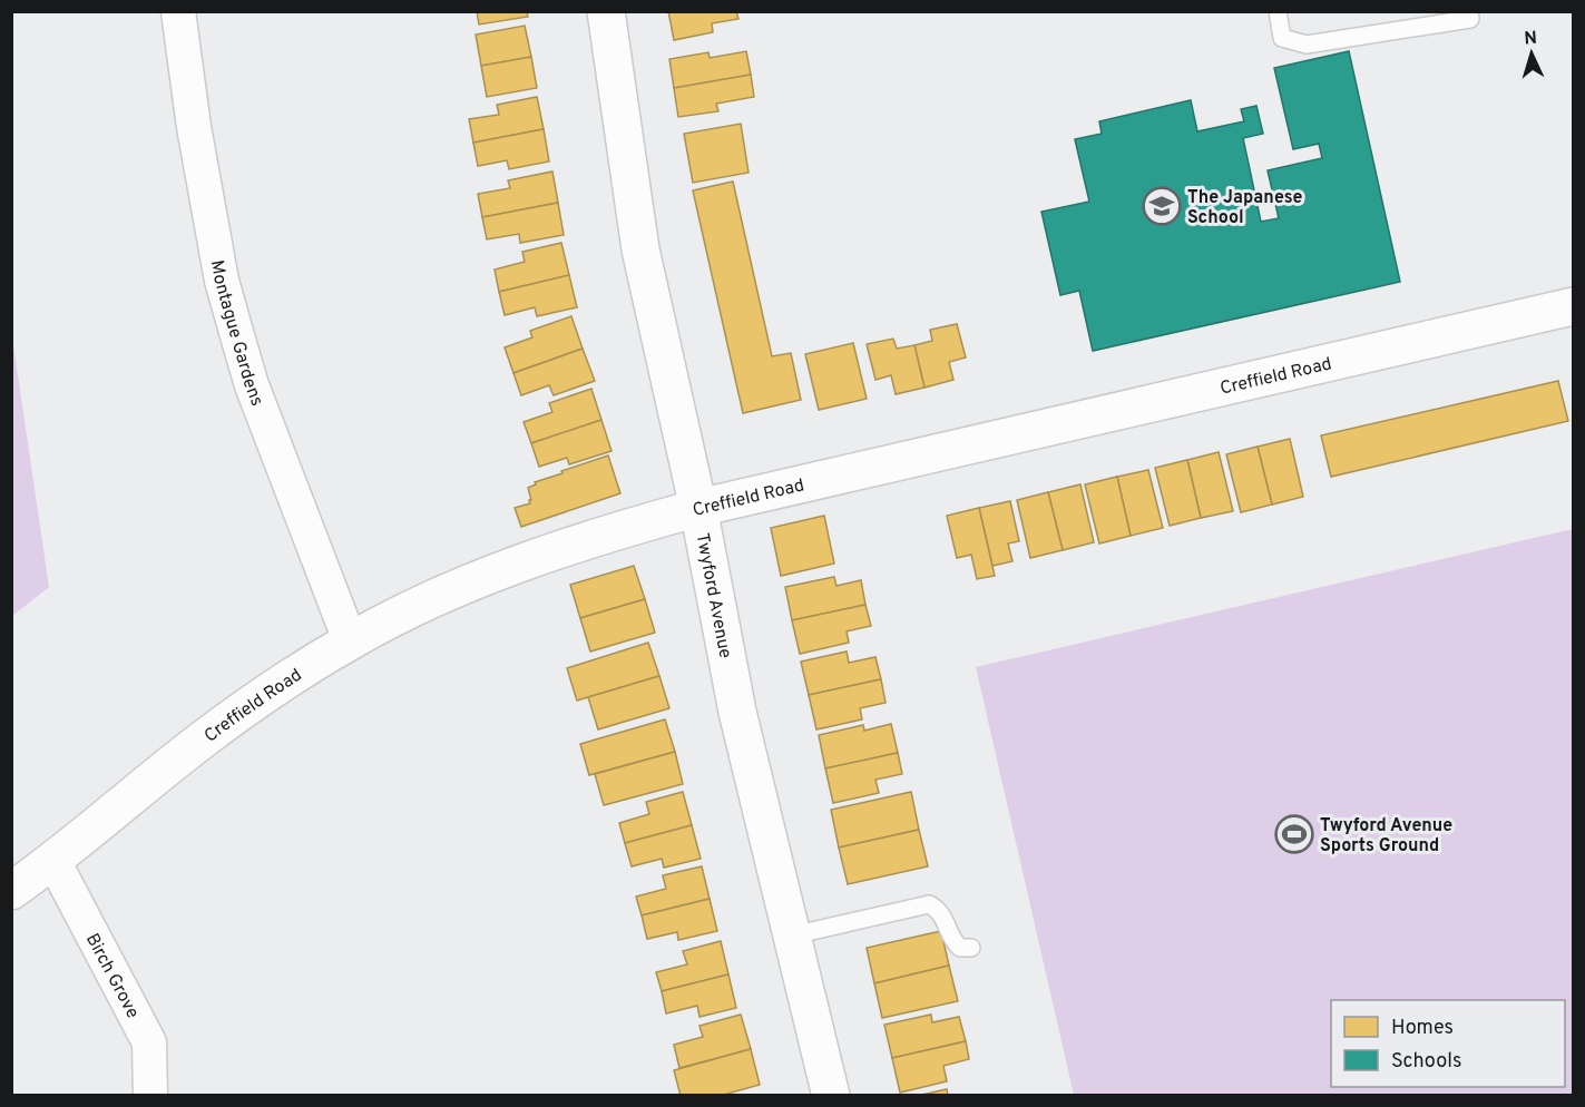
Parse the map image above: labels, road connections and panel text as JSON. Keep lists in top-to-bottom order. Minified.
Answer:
{"streets":{"street":["Montague Gardens","Creffield Road","Twyford Avenue","Birch Grove"]},"crossings":[["Montague Gardens","Creffield Road"],["Creffield Road","Twyford Avenue"],["Creffield Road","Birch Grove"]],"places":{"school or university":["The Japanese School"],"sports":["Twyford Avenue Sports Ground"]},"legend":["Homes","Schools"],"north":"top"}
